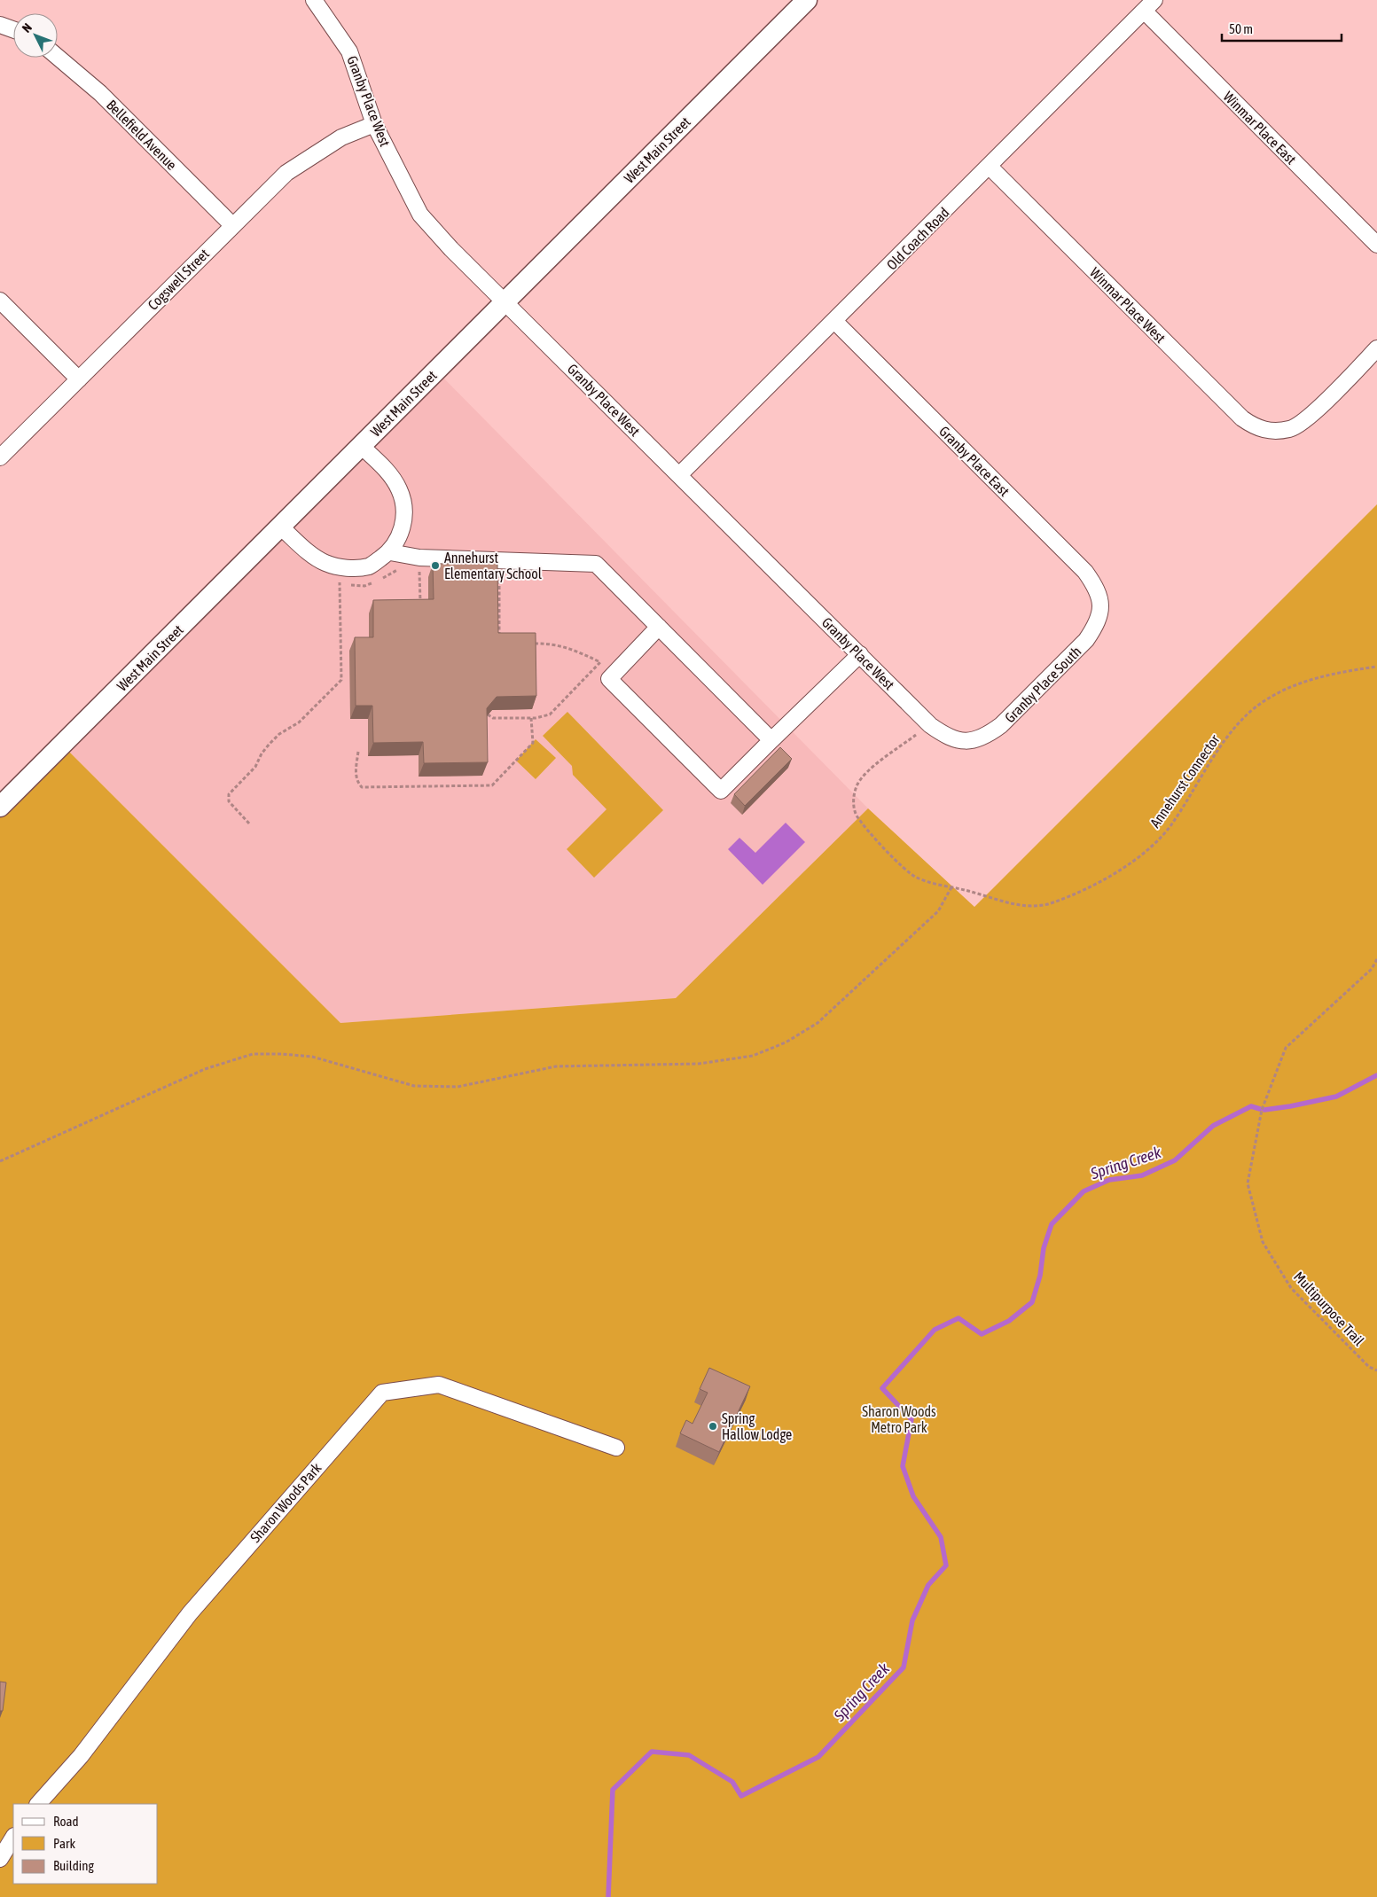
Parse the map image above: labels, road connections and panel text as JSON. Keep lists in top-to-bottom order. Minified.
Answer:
{"streets":{"main road":["West Main Street"],"street":["Granby Place West","Winmar Place East","Bellefield Avenue","Old Coach Road","Cogswell Street","Winmar Place West","Granby Place East","Granby Place South","Sharon Woods Park"],"path":["Annehurst Connector","Multipurpose Trail"]},"crossings":[["Granby Place West","West Main Street"],["Granby Place West","Old Coach Road"],["Granby Place West","Cogswell Street"],["Granby Place West","Granby Place South"],["Winmar Place East","Old Coach Road"],["Bellefield Avenue","Cogswell Street"],["Old Coach Road","Winmar Place West"],["Old Coach Road","Granby Place East"],["Granby Place East","Granby Place South"]],"water":["Spring Creek"],"parks":["Sharon Woods Metro Park"],"places":["Annehurst Elementary School","Spring Hallow Lodge"],"legend":["Road","Park","Building"],"scale_bar":"50 m","north":"top left"}
